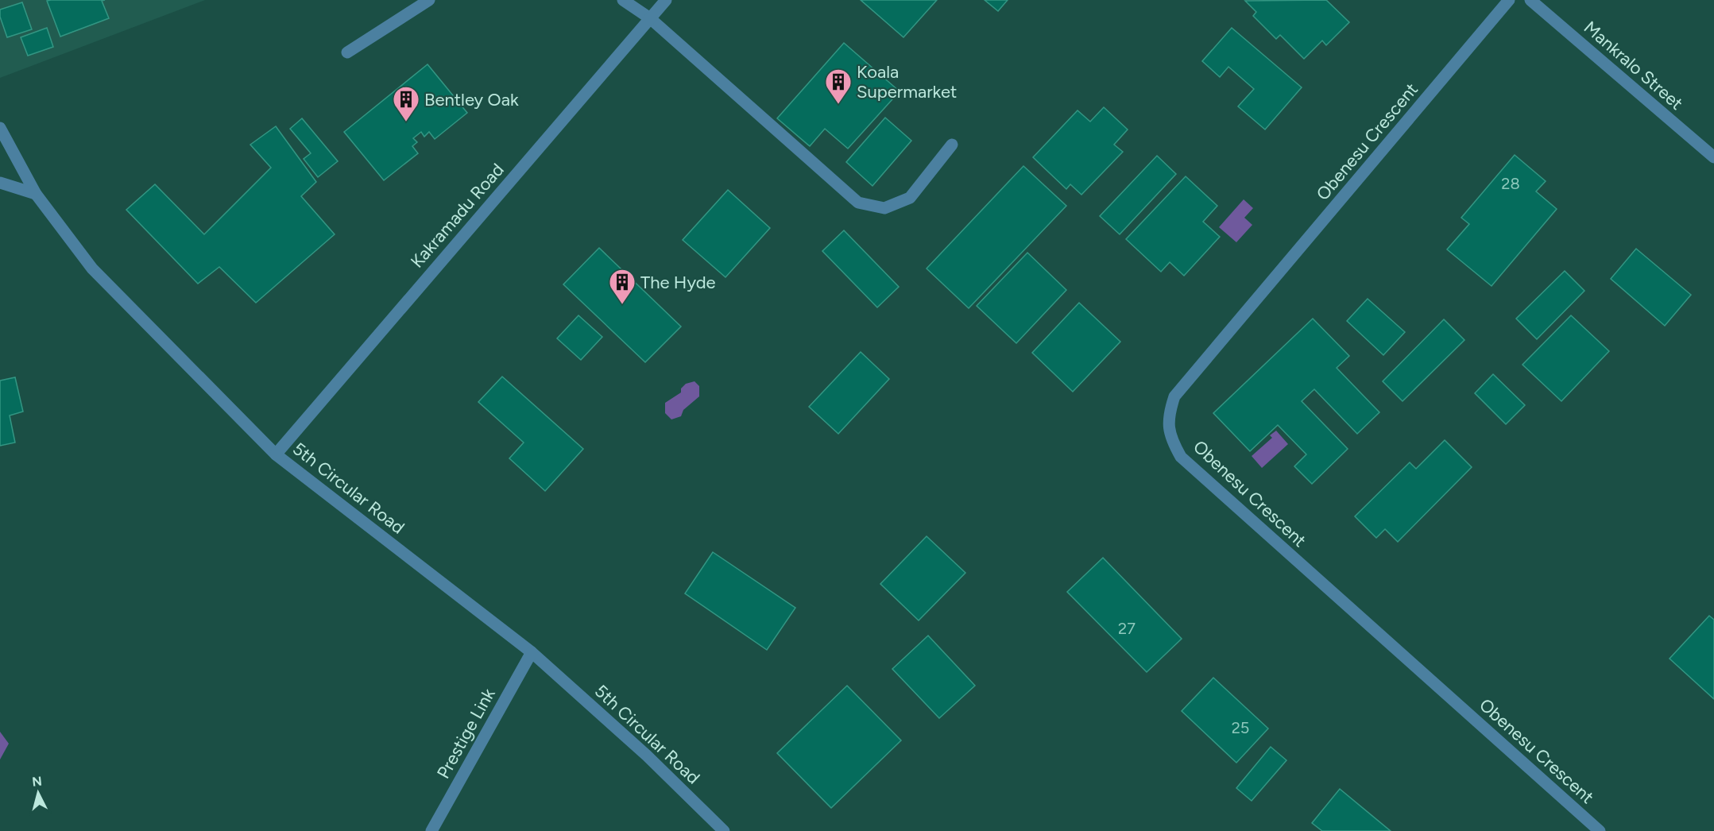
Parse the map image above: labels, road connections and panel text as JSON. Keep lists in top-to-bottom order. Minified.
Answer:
{"streets":{"street":["Mankralo Street","Obenesu Crescent","Kakramadu Road","5th Circular Road","Prestige Link"]},"crossings":[["Kakramadu Road","5th Circular Road"],["5th Circular Road","Prestige Link"]],"places":{"building":["Koala Supermarket","Bentley Oak","The Hyde"]},"house_numbers":["28","27","25"],"north":"top"}
